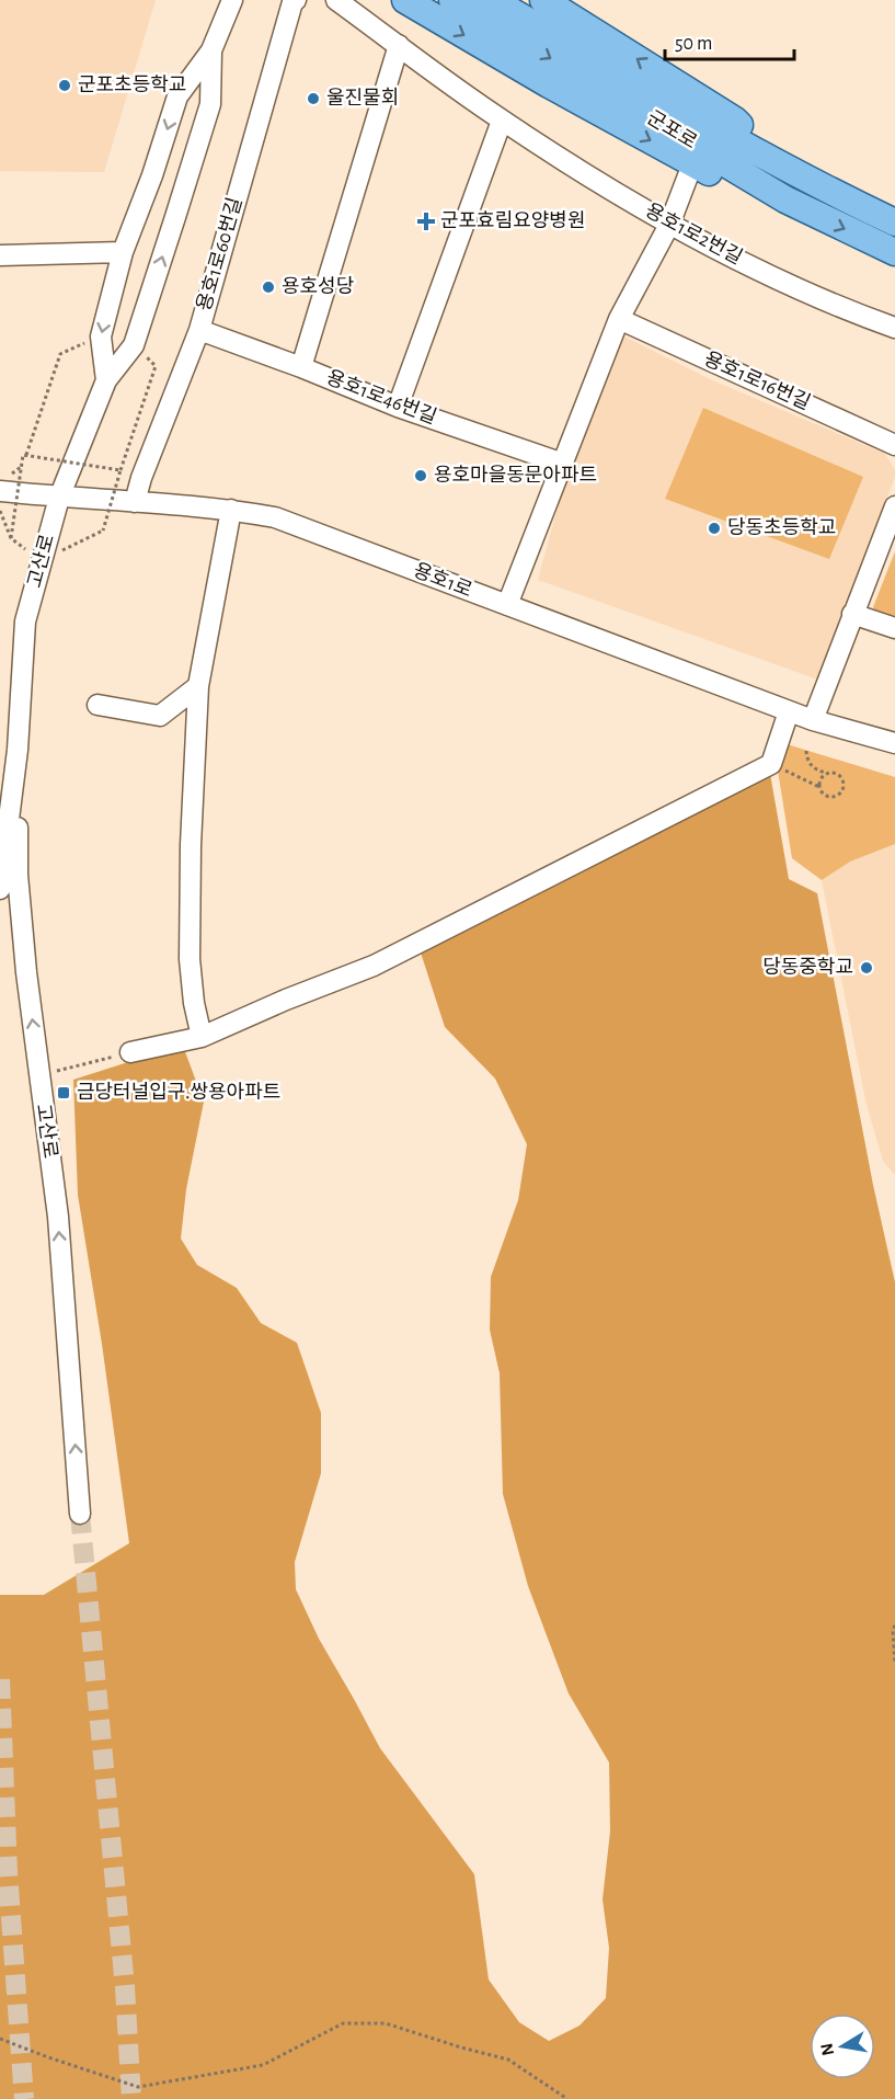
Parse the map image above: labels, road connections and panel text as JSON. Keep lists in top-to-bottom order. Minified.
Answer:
{"streets":{"main road":["군포로"],"street":["용호1로2번길","용호1로60번길","용호1로16번길","용호1로46번길","고산로","용호1로"]},"crossings":[["용호1로60번길","용호1로46번길"],["용호1로60번길","용호1로"],["고산로","용호1로"]],"places":{"other":["군포초등학교","울진물회","용호성당","용호마을동문아파트","당동초등학교","당동중학교"],"health":["군포효림요양병원"],"transit":["금당터널입구.쌍용아파트"]},"scale_bar":"50 m","north":"left"}
